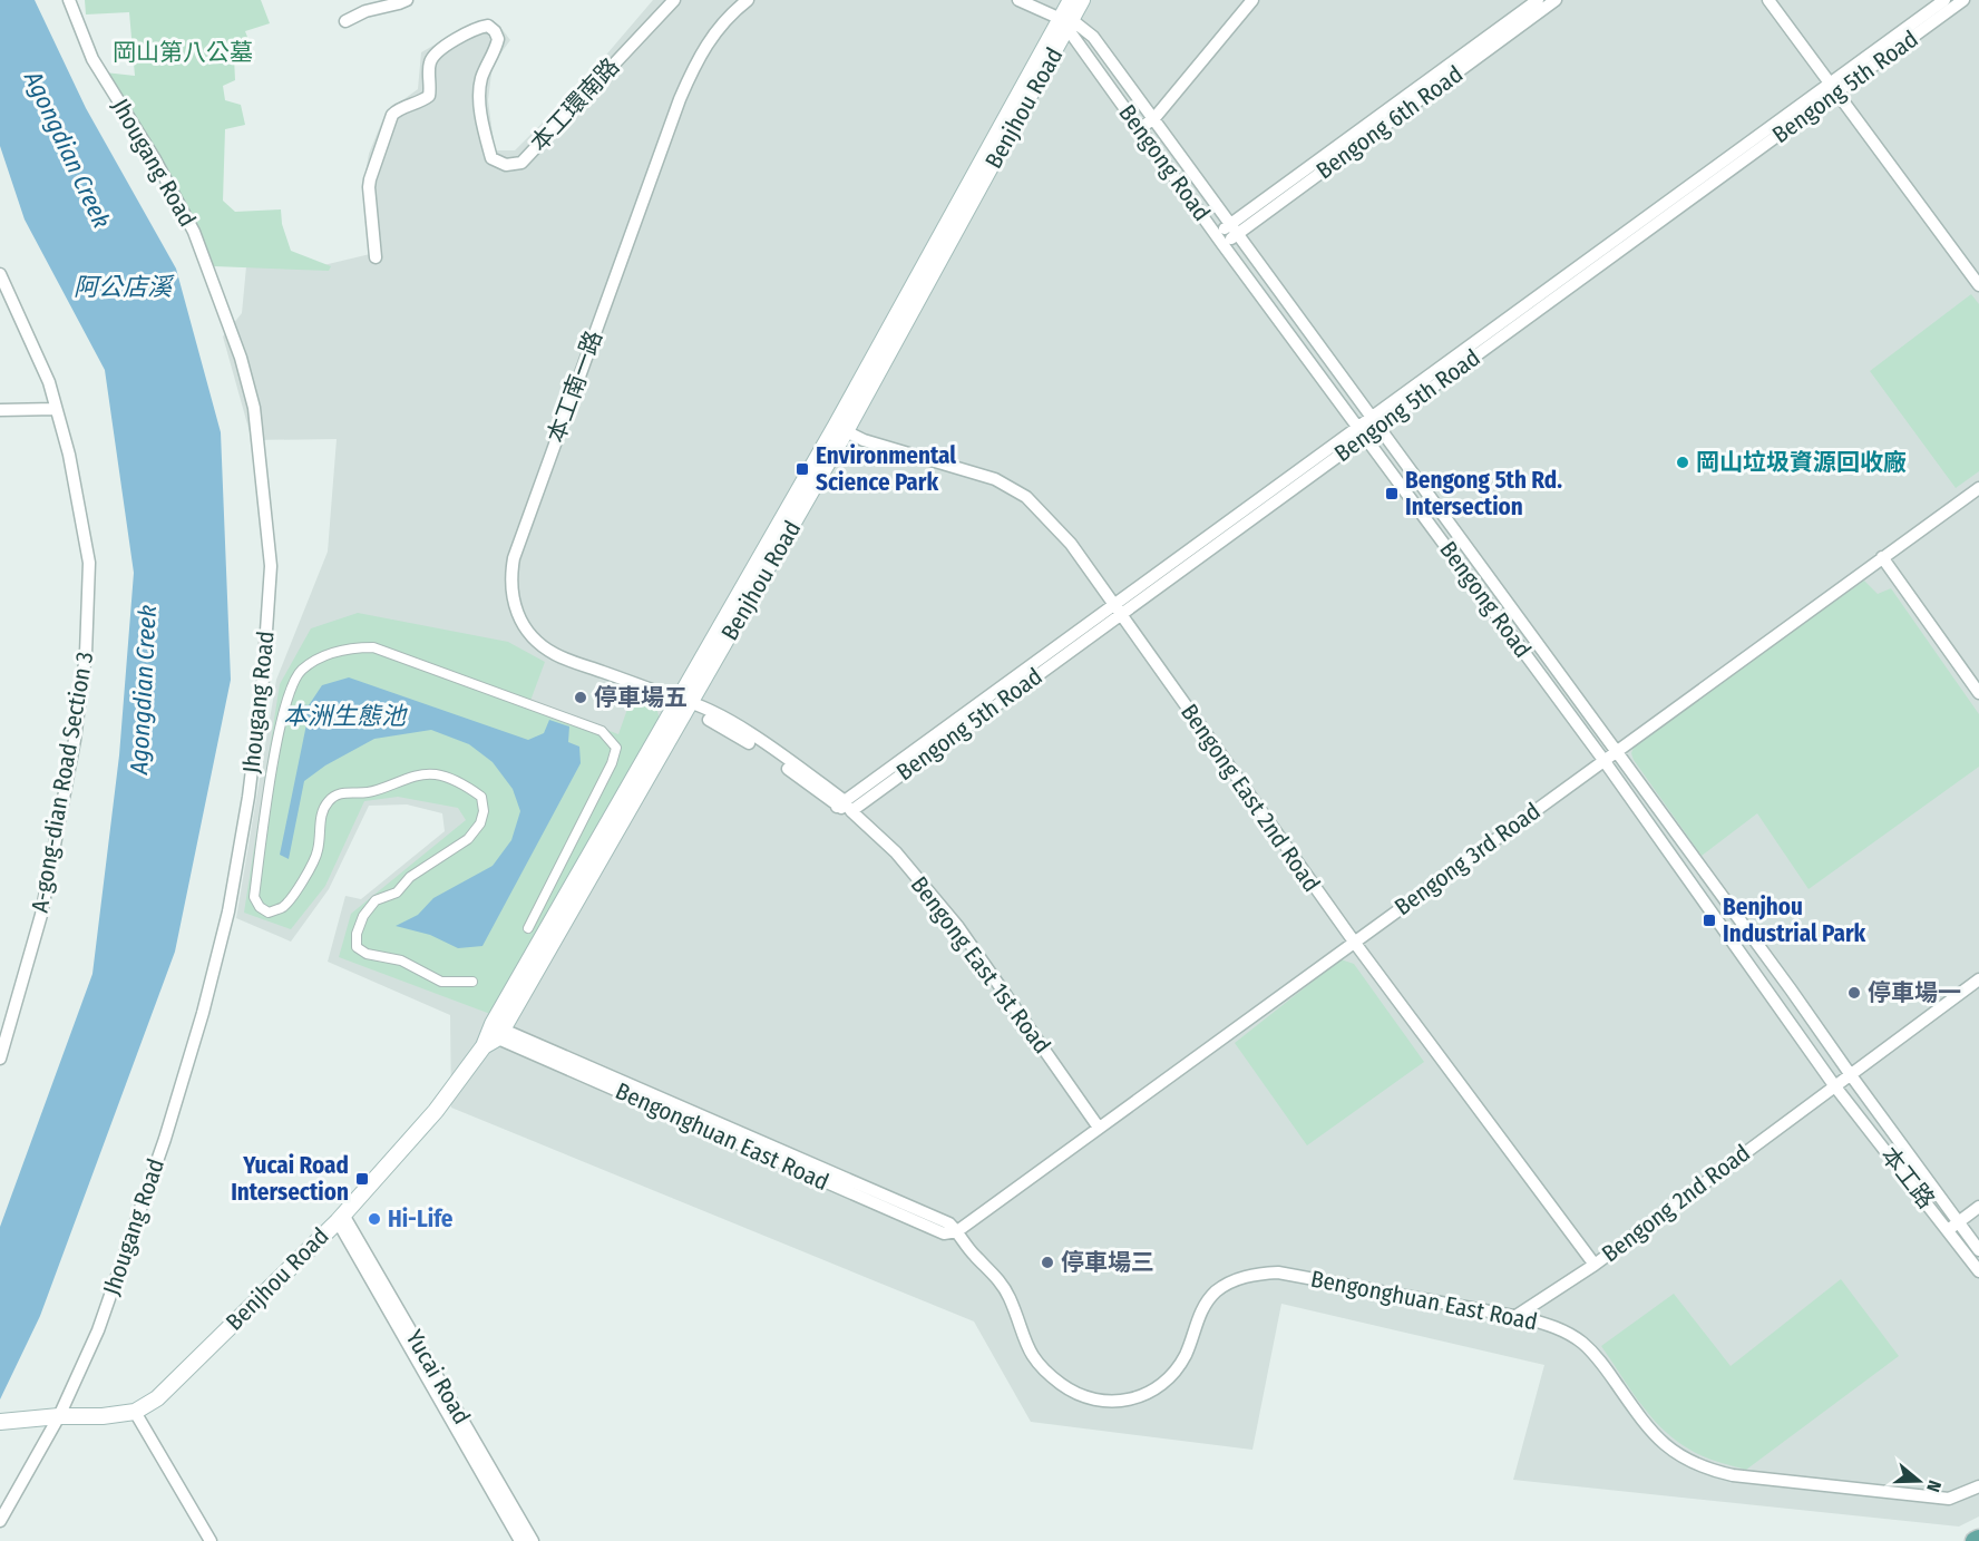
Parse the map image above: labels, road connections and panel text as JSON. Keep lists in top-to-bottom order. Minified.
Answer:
{"streets":{"main road":["Benjhou Road"],"street":["Bengong 5th Road","本工環南路","Bengong 6th Road","Jhougang Road","Bengong Road","本工南一路","A-gong-dian Road Section 3","Bengong East 2nd Road","Bengong 3rd Road","Bengong East 1st Road","Bengonghuan East Road","本工路","Bengong 2nd Road","Yucai Road"]},"crossings":[["Bengong 5th Road","Bengong Road"],["Bengong 5th Road","Bengong East 2nd Road"],["Bengong 5th Road","Bengong East 1st Road"],["Benjhou Road","Jhougang Road"],["Benjhou Road","Bengong Road"],["Benjhou Road","本工南一路"],["Benjhou Road","Bengong East 2nd Road"],["Benjhou Road","Bengong East 1st Road"],["Benjhou Road","Bengonghuan East Road"],["Benjhou Road","Yucai Road"],["Bengong 6th Road","Bengong Road"],["Bengong Road","Bengong 3rd Road"],["Bengong Road","本工路"],["Bengong Road","Bengong 2nd Road"],["本工南一路","Bengong East 1st Road"],["Bengong East 2nd Road","Bengong 3rd Road"],["Bengong East 2nd Road","Bengong 2nd Road"],["Bengong 3rd Road","Bengong East 1st Road"],["Bengong 3rd Road","Bengonghuan East Road"],["Bengonghuan East Road","Bengong 2nd Road"],["本工路","Bengong 2nd Road"]],"water":["Agongdian Creek","阿公店溪","本洲生態池"],"parks":["岡山第八公墓"],"places":{"other":["岡山垃圾資源回收廠","停車場五","停車場一","Hi-Life","停車場三"],"transit":["Environmental Science Park","Bengong 5th Rd. Intersection","Benjhou Industrial Park","Yucai Road Intersection"]},"north":"right"}
